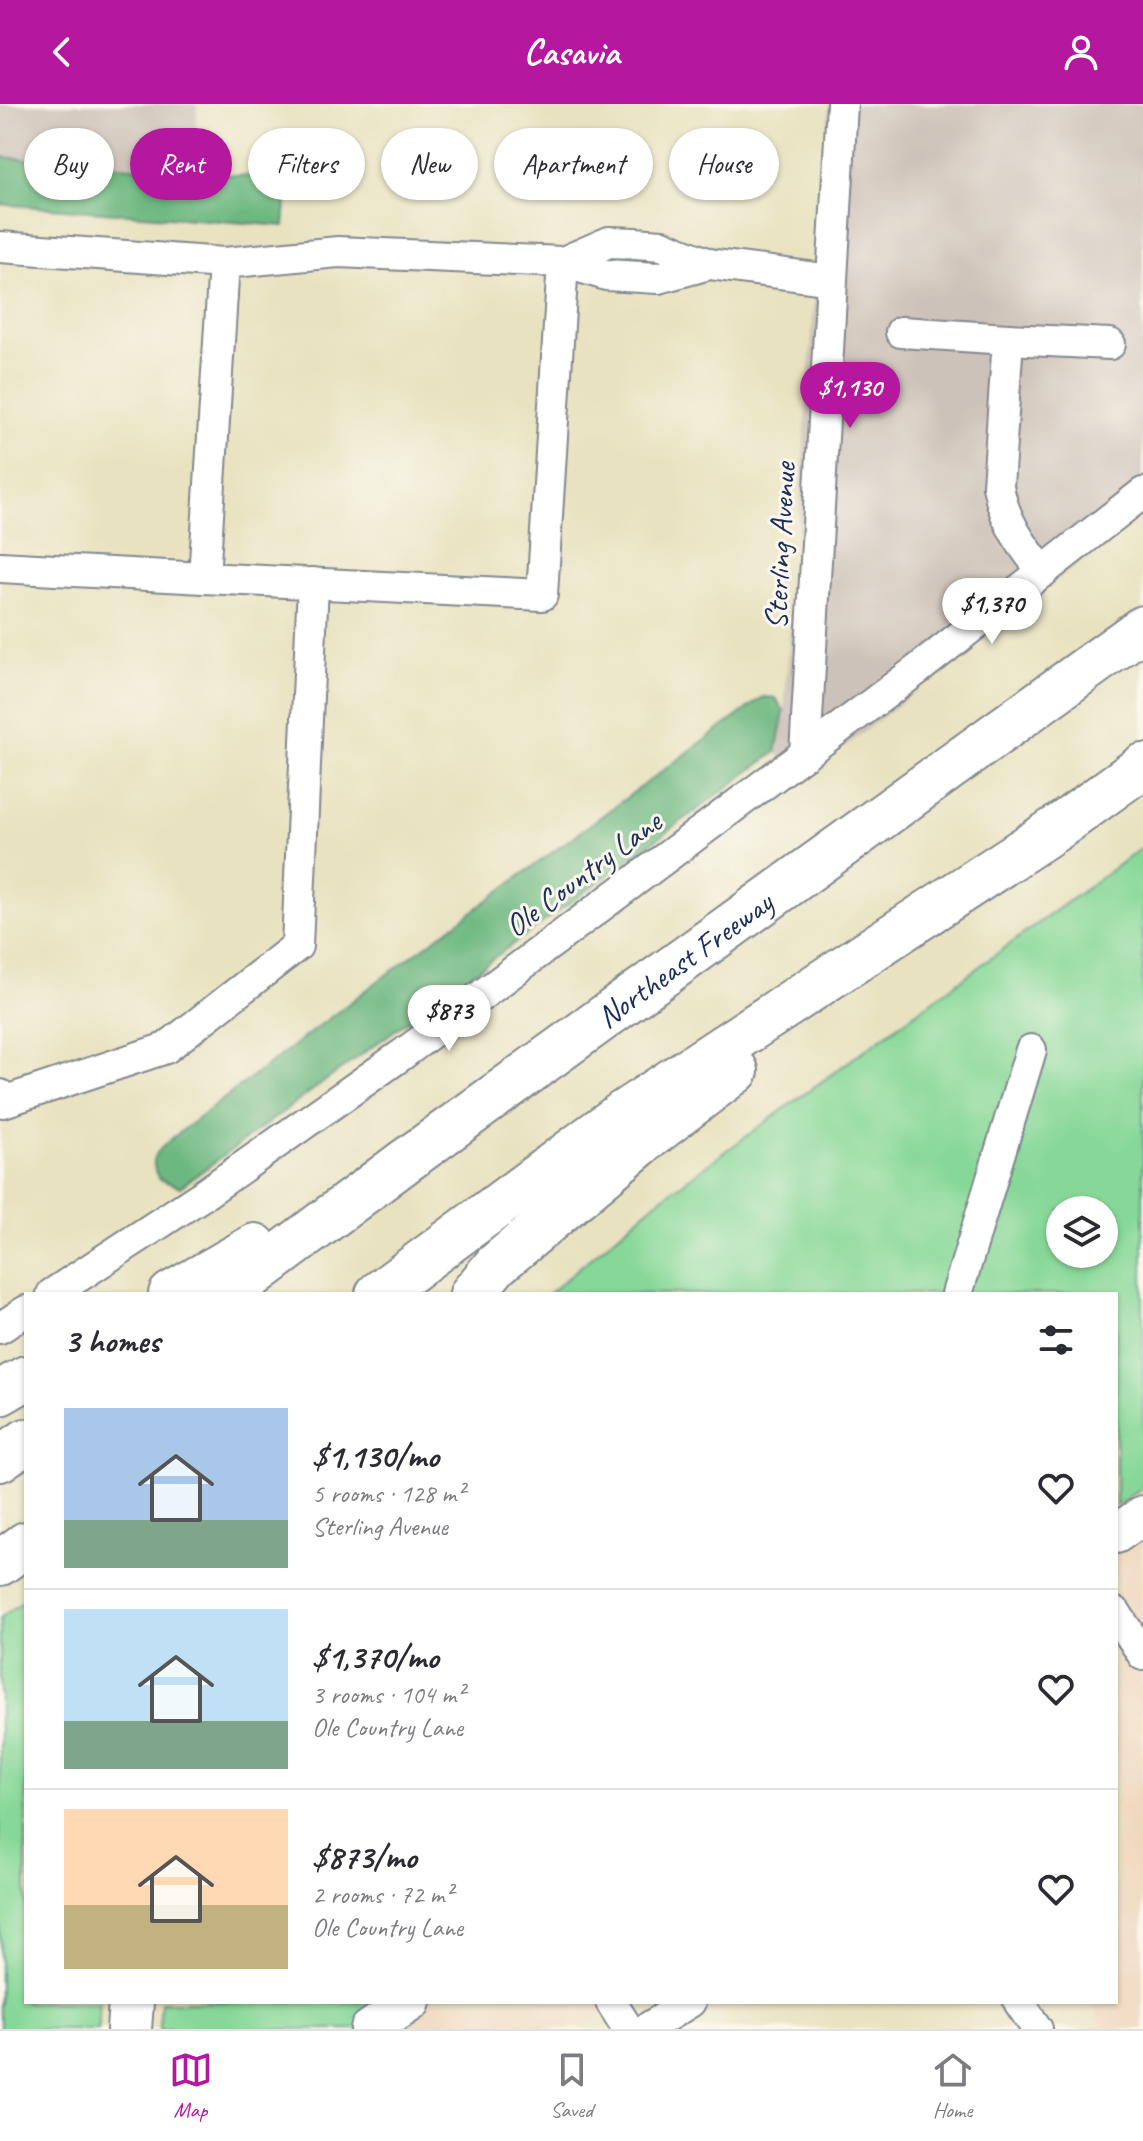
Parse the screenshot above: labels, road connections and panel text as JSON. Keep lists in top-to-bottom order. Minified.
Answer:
{"streets":{"highway":["Northeast Freeway"],"street":["Sterling Avenue","Ole Country Lane"]},"crossings":[["Sterling Avenue","Ole Country Lane"]],"page":{"header":"Casavia","chip":["Buy","Rent","Filters","New","Apartment","House"],"price":["$1,130","$1,370","$873"],"heading":"3 homes","list":[{"name":"$1,130/mo","note":"5 rooms · 128 m² · Sterling Avenue"},{"name":"$1,370/mo","note":"3 rooms · 104 m² · Ole Country Lane"},{"name":"$873/mo","note":"2 rooms · 72 m² · Ole Country Lane"}],"tabs":["Map","Saved","Home"]}}
